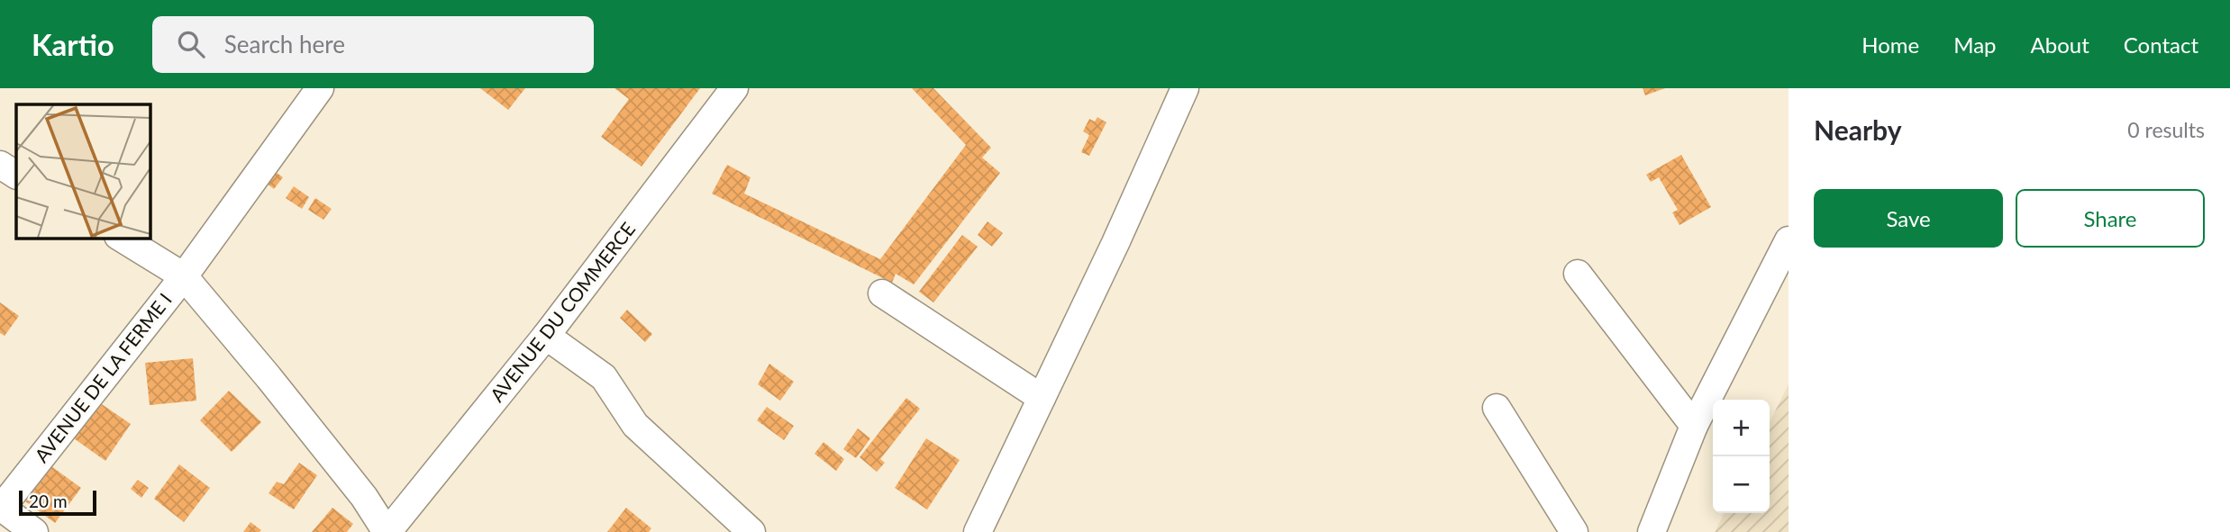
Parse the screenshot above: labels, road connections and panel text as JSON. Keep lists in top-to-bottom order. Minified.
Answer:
{"streets":{"street":["AVENUE DU COMMERCE","AVENUE DE LA FERME I"]},"scale_bar":"20 m","page":{"header":"Kartio","search":"Search here","nav":["Home","Map","About","Contact"],"heading":["Nearby","0 results"],"buttons":["Save","Share"],"map_buttons":["+","−"],"scale":"20 m"}}
